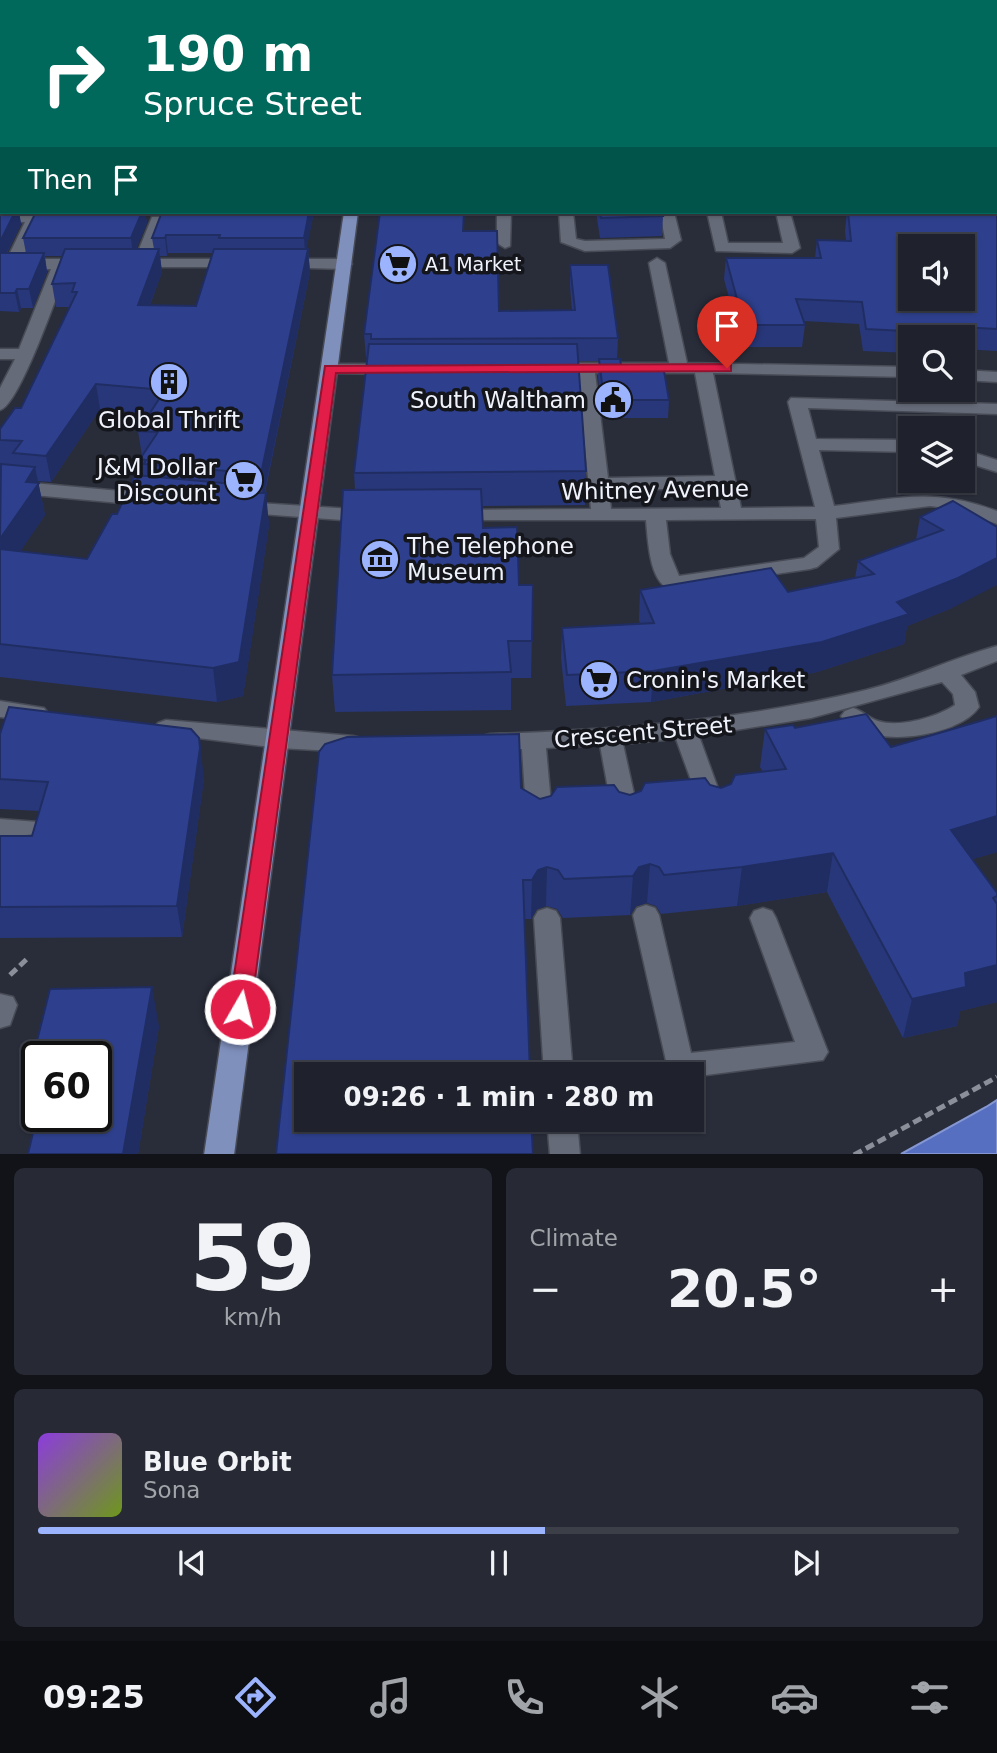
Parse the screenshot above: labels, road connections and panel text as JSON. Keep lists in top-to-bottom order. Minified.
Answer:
{"streets":{"street":["Whitney Avenue","Crescent Street"]},"places":{"supermarket":["A1 Market","J&M Dollar Discount","Cronin's Market"],"building":["Global Thrift"],"public building":["South Waltham"],"museum":["The Telephone Museum"]},"page":{"turn":["190 m","Spruce Street"],"then":"Then","limit":"60","trip":"09:26 · 1 min · 280 m","tile":[["59","km/h"],"Climate"],"heat":["−","20.5°","+"],"song":["Blue Orbit","Sona"],"tabs":"09:25"}}
